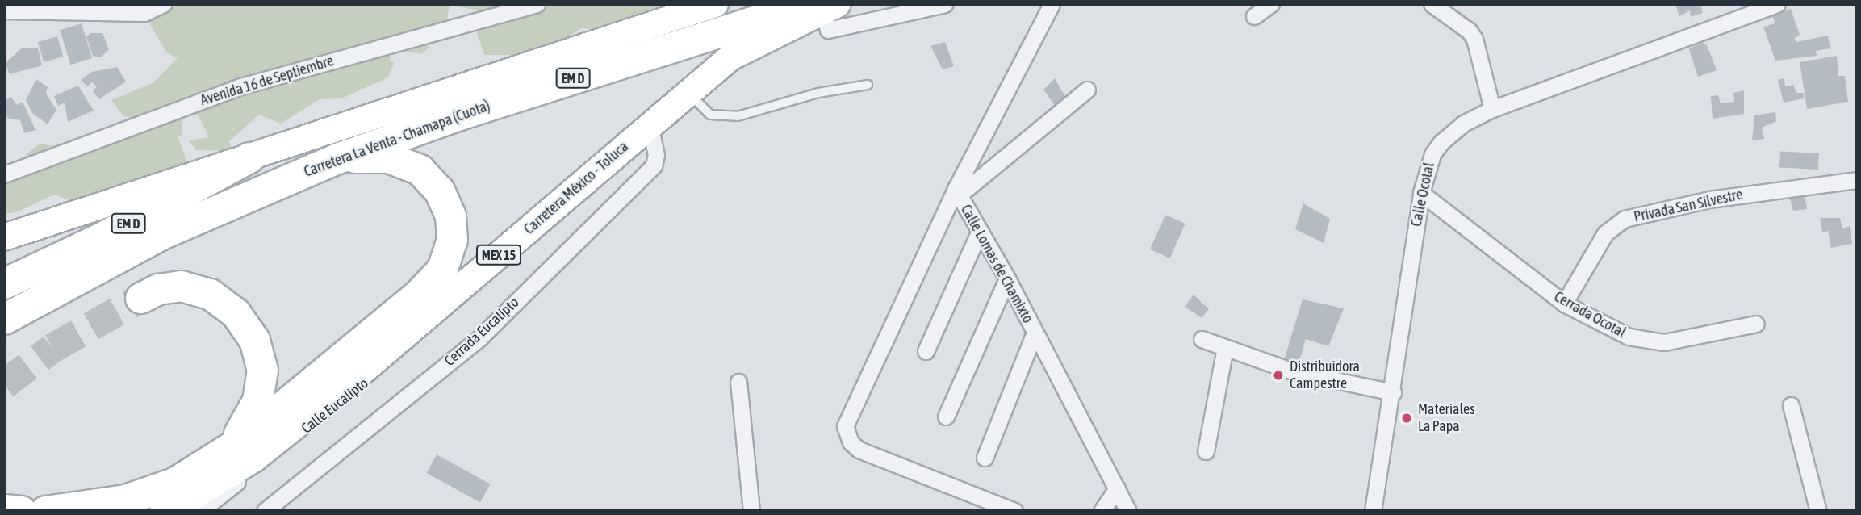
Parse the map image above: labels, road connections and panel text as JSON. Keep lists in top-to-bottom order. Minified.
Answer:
{"streets":{"highway":["EM D","Carretera La Venta - Chamapa (Cuota)"],"main road":["Carretera México - Toluca","MEX 15"],"street":["Avenida 16 de Septiembre","Calle Ocotal","Privada San Silvestre","Calle Lomas de Chamixto","Cerrada Ocotal","Cerrada Eucalipto","Calle Eucalipto"]},"crossings":[["Carretera La Venta - Chamapa (Cuota)","Carretera México - Toluca"],["Carretera México - Toluca","Cerrada Eucalipto"],["Carretera México - Toluca","Calle Eucalipto"],["Calle Ocotal","Cerrada Ocotal"],["Privada San Silvestre","Cerrada Ocotal"]],"places":["Distribuidora Campestre","Materiales La Papa"]}
